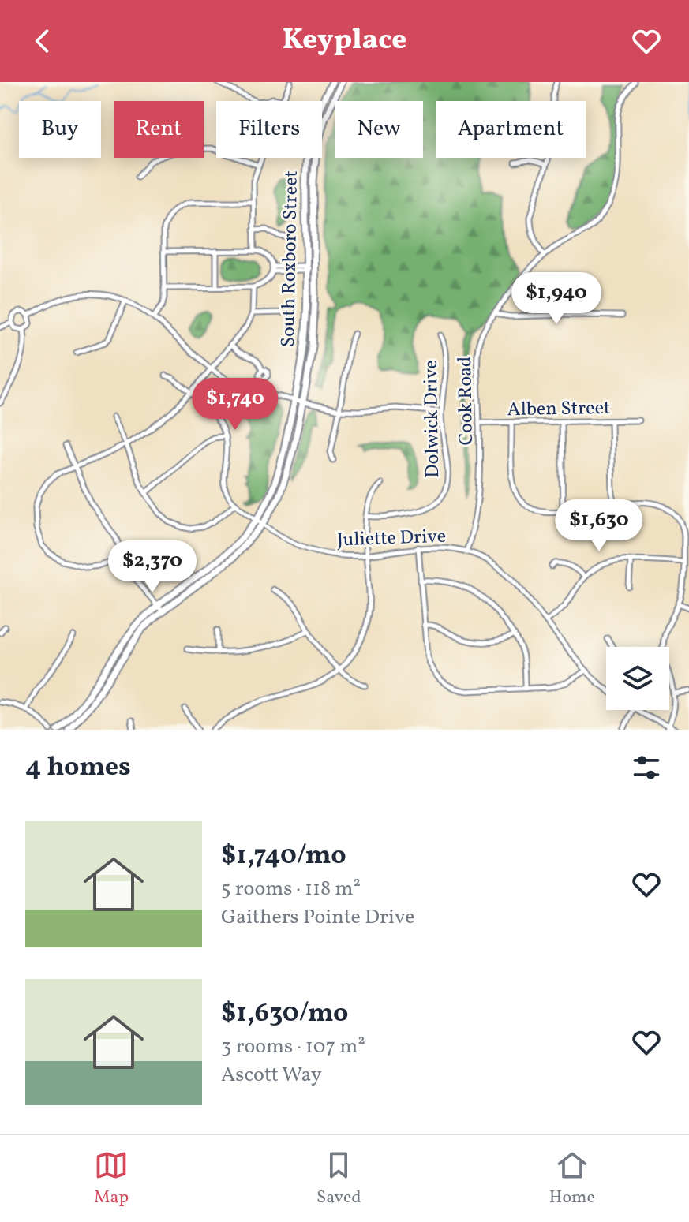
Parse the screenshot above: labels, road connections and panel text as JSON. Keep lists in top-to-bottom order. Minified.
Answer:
{"streets":{"street":["South Roxboro Street","Cook Road","Alben Street","Dolwick Drive","Juliette Drive"]},"crossings":[["South Roxboro Street","Juliette Drive"],["Cook Road","Alben Street"],["Cook Road","Juliette Drive"]],"page":{"header":"Keyplace","chip":["Buy","Rent","Filters","New","Apartment"],"price":["$1,940","$1,740","$1,630","$2,370"],"heading":"4 homes","list":[{"name":"$1,740/mo","note":"5 rooms · 118 m² · Gaithers Pointe Drive"},{"name":"$1,630/mo","note":"3 rooms · 107 m² · Ascott Way"}],"tabs":["Map","Saved","Home"]}}
